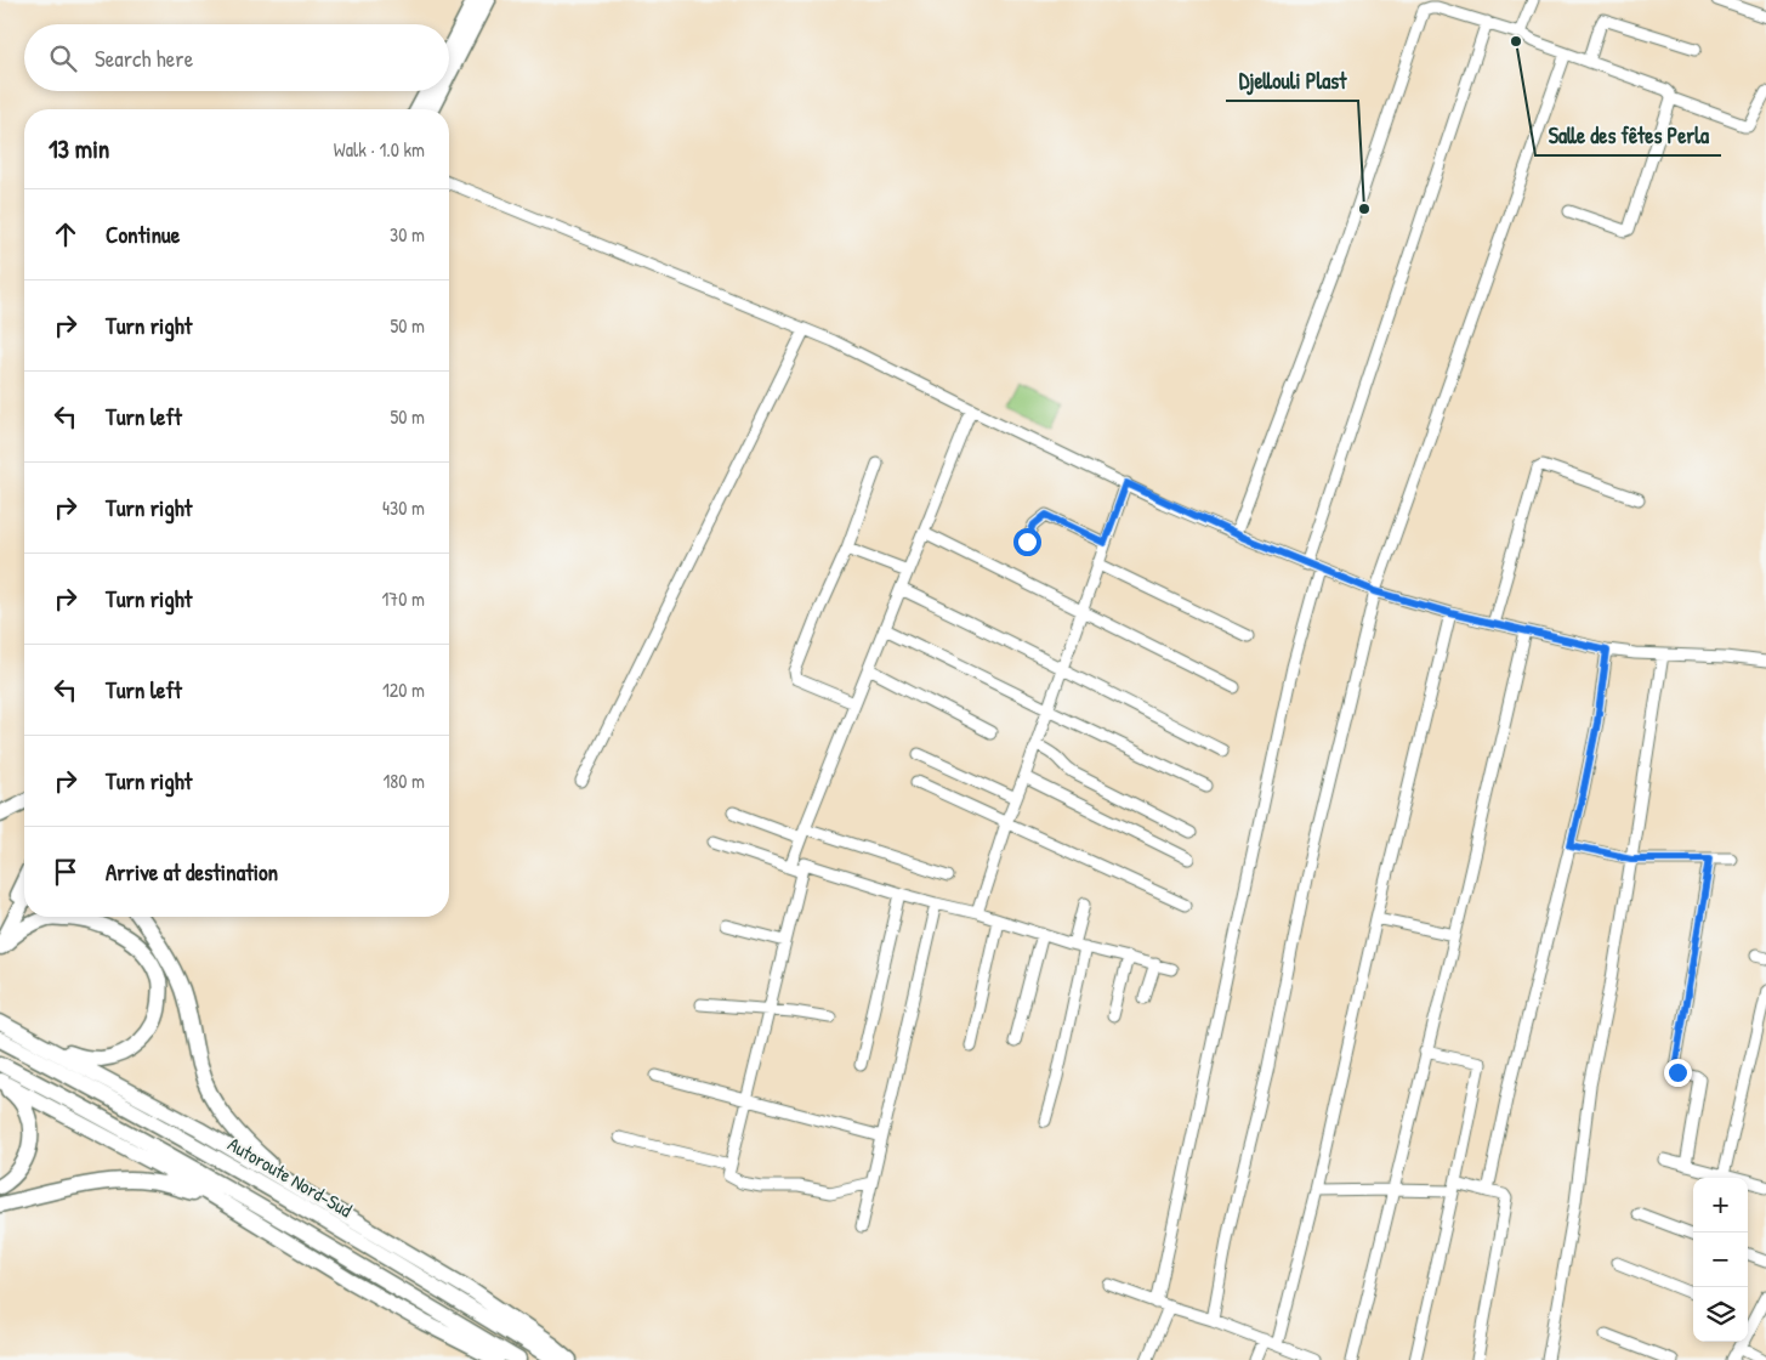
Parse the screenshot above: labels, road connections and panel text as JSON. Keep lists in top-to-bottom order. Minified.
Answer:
{"streets":{"highway":["Autoroute Nord-Sud"]},"places":["Salle des fêtes Perla","Djellouli Plast"],"page":{"search":"Search here","heading":["13 min","Walk · 1.0 km"],"list":[["Continue","30 m"],["Turn right","50 m"],["Turn left","50 m"],["Turn right","430 m"],["Turn right","170 m"],["Turn left","120 m"],["Turn right","180 m"],"Arrive at destination"],"map_buttons":["+","−"]}}
